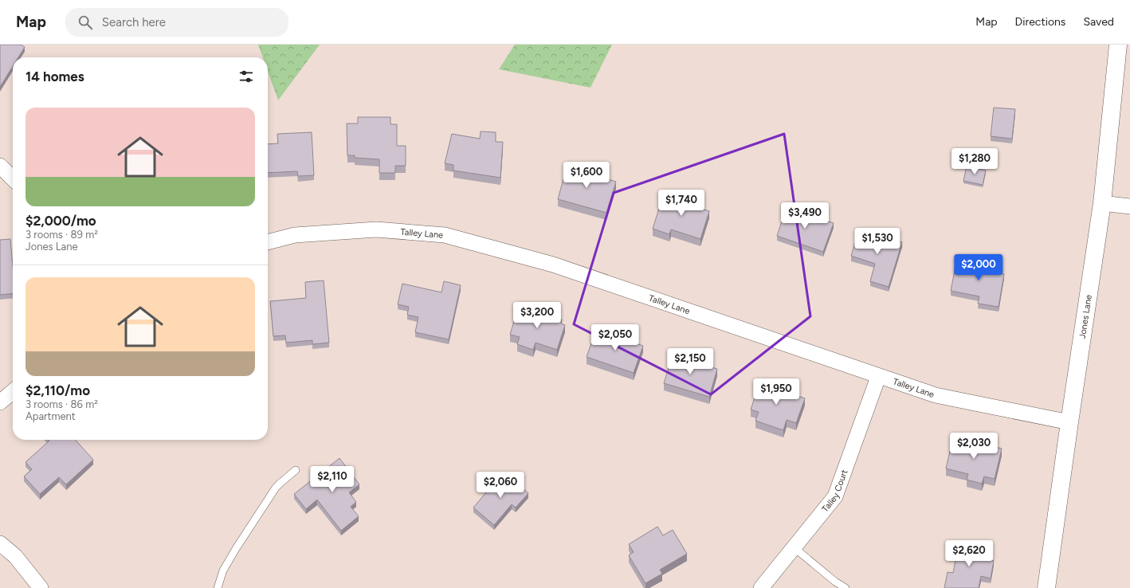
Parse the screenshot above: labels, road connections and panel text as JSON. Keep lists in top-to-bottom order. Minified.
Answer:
{"streets":{"street":["Talley Lane","Jones Lane","Talley Court"]},"crossings":[["Talley Lane","Jones Lane"],["Talley Lane","Talley Court"]],"page":{"header":"Map","search":"Search here","nav":["Map","Directions","Saved"],"heading":"14 homes","list":[{"name":"$2,000/mo","note":"3 rooms · 89 m² · Jones Lane"},{"name":"$2,110/mo","note":"3 rooms · 86 m² · Apartment"}],"price":["$1,280","$1,600","$1,740","$3,490","$1,530","$2,000","$3,200","$2,050","$2,150","$1,950","$2,030","$2,110","$2,060","$2,620"]}}
